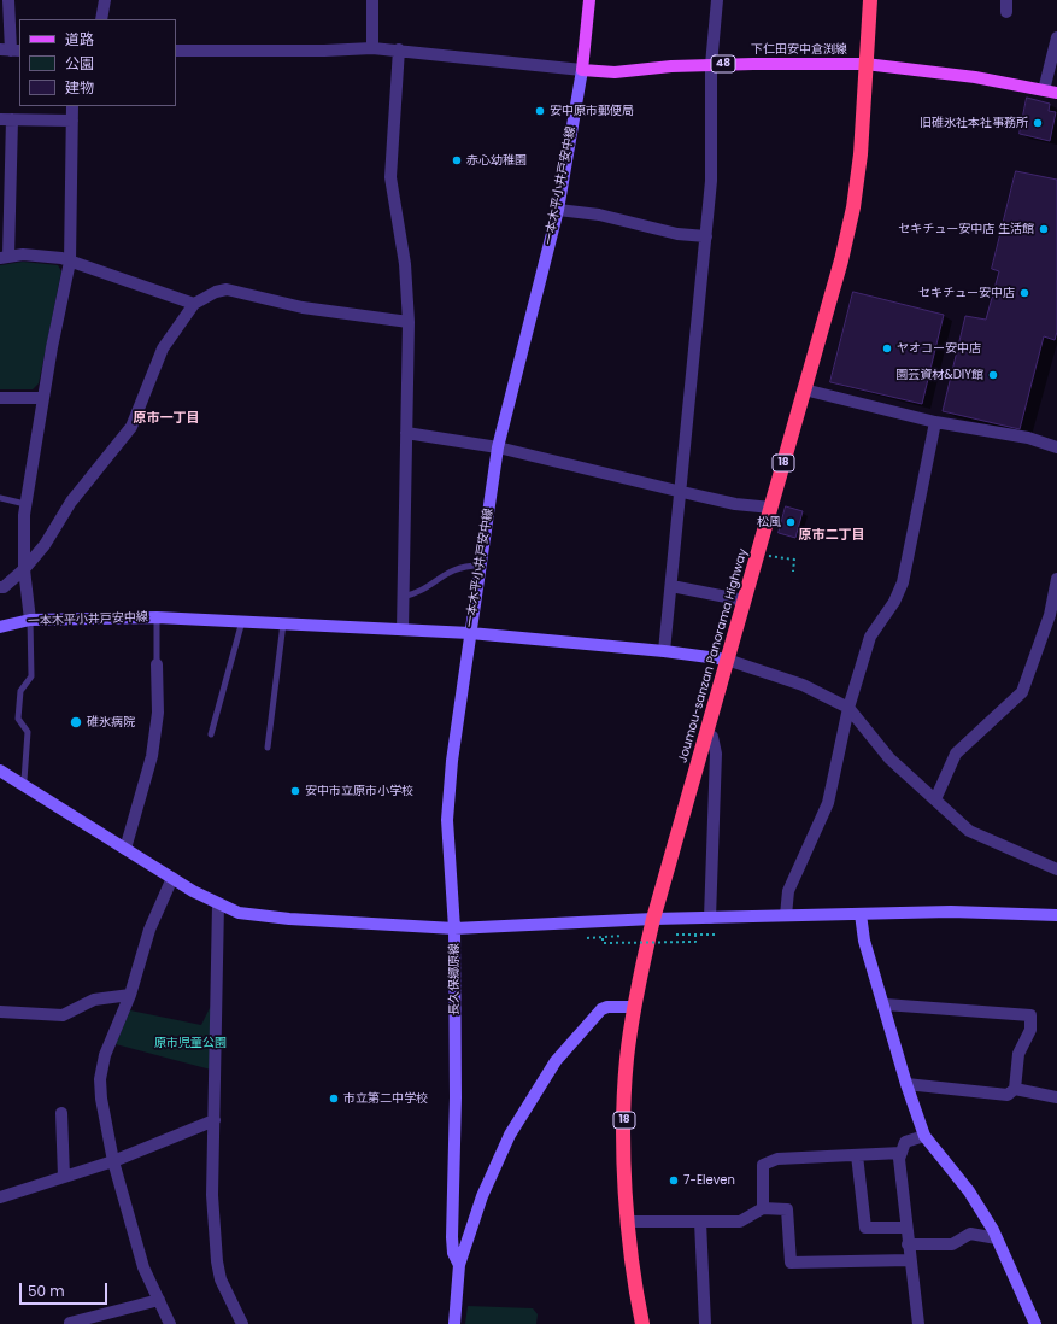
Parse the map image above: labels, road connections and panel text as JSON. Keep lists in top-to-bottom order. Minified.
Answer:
{"streets":{"highway":["18","Joumou-sanzan Panorama Highway"],"main road":["下仁田安中倉渕線","48"],"street":["一本木平小井戸安中線","長久保郷原線"]},"crossings":[["下仁田安中倉渕線","一本木平小井戸安中線"],["下仁田安中倉渕線","Joumou-sanzan Panorama Highway"],["一本木平小井戸安中線","長久保郷原線"]],"districts":["原市一丁目","原市二丁目"],"parks":["原市児童公園"],"places":["安中原市郵便局","旧碓氷社本社事務所","赤心幼稚園","セキチュー安中店 生活館","セキチュー安中店","ヤオコー安中店","園芸資材&DIY館","松風","碓氷病院","安中市立原市小学校","市立第二中学校","7-Eleven"],"legend":["道路","公園","建物"],"scale_bar":"50 m"}
